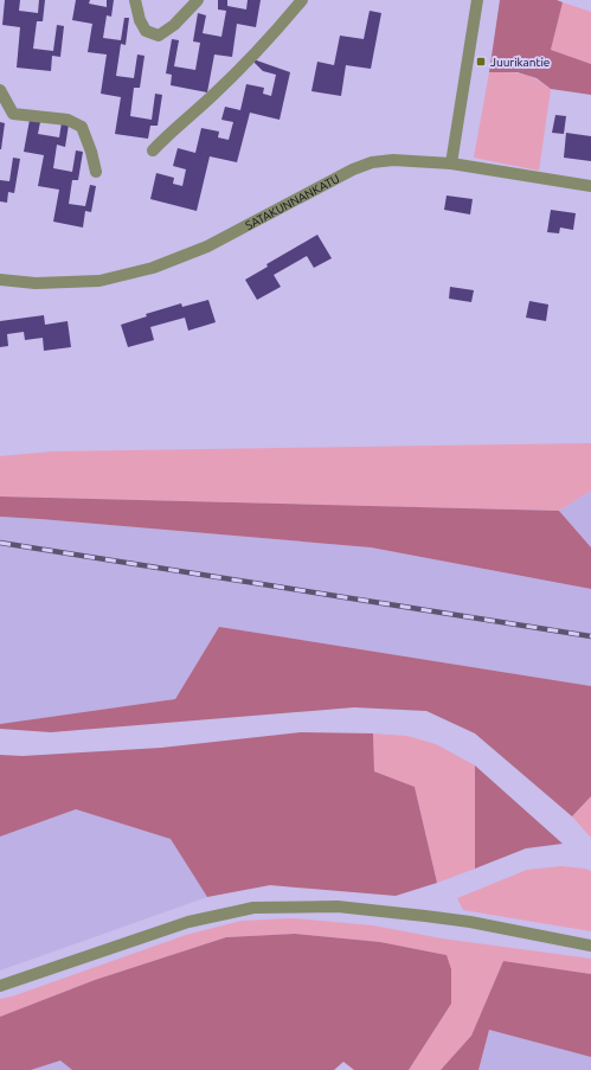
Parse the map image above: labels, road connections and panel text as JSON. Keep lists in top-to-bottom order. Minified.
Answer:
{"streets":{"street":["SATAKUNNANKATU"]},"places":{"transit":["Juurikantie"]}}
